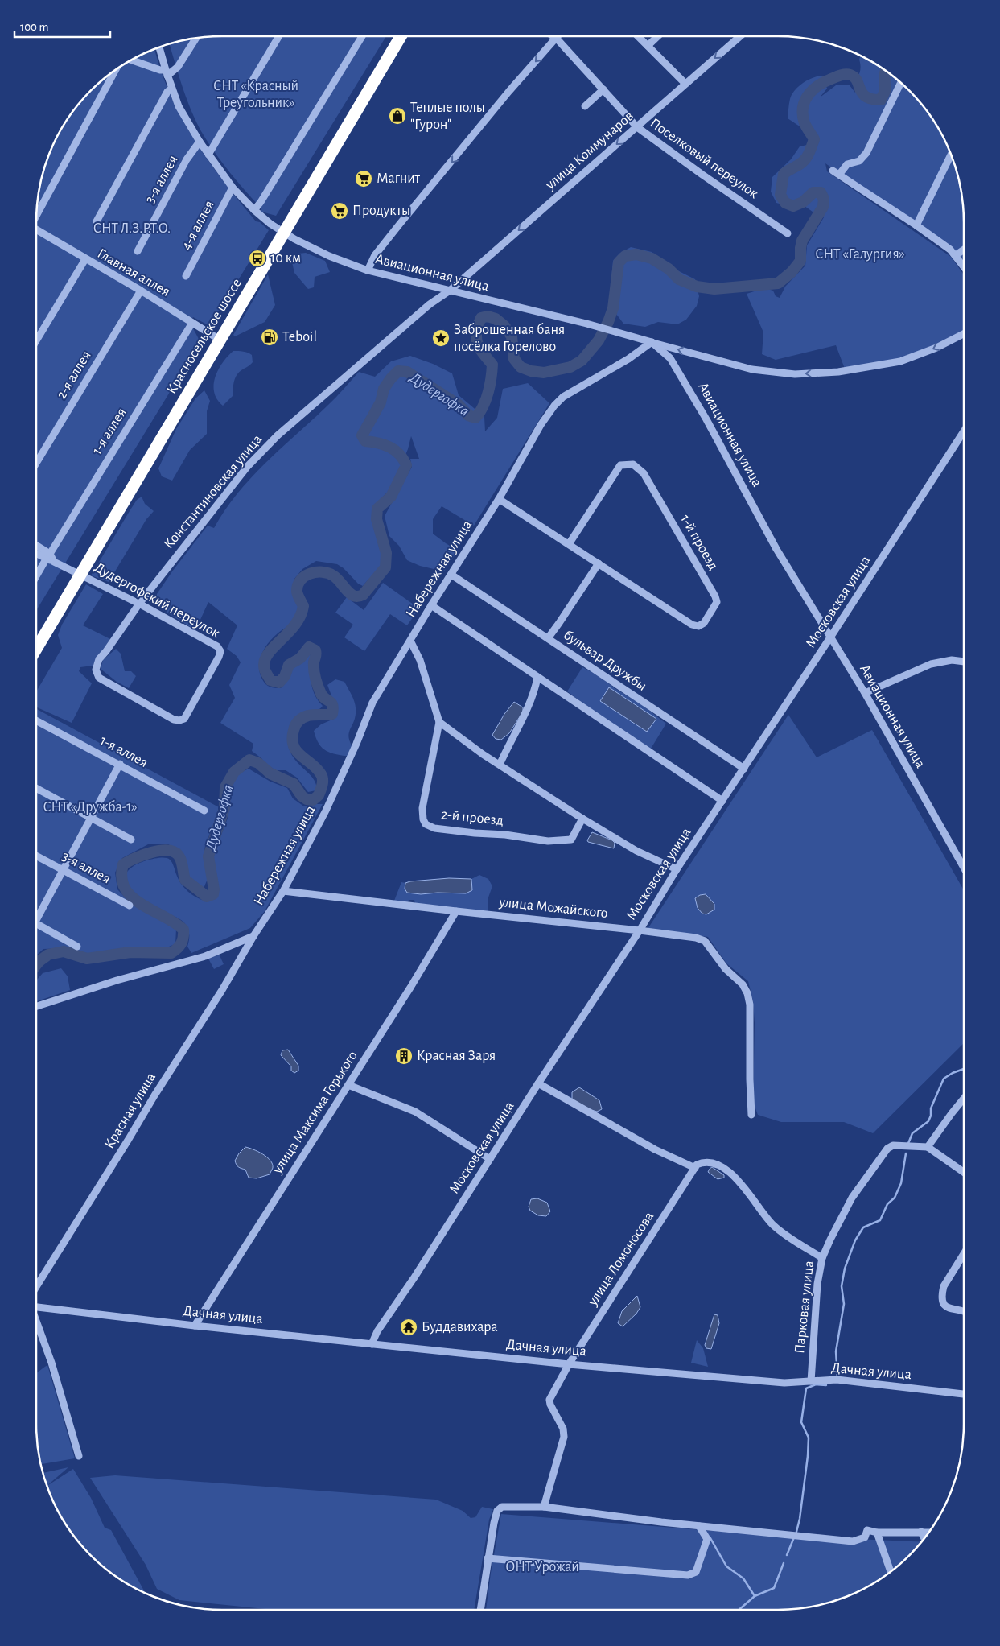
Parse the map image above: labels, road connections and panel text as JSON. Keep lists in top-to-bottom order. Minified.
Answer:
{"streets":{"highway":["Красносельское шоссе"],"street":["улица Коммунаров","Поселковый переулок","3-я аллея","4-я аллея","Главная аллея","Авиационная улица","2-я аллея","1-я аллея","Константиновская улица","1-й проезд","Набережная улица","Дудергофский переулок","Московская улица","бульвар Дружбы","2-й проезд","улица Можайского","Красная улица","улица Максима Горького","улица Ломоносова","Парковая улица","Дачная улица"]},"crossings":[["улица Коммунаров","Поселковый переулок"],["улица Коммунаров","Авиационная улица"],["улица Коммунаров","Константиновская улица"],["3-я аллея","Авиационная улица"],["4-я аллея","Авиационная улица"],["Главная аллея","Красносельское шоссе"],["Главная аллея","2-я аллея"],["Главная аллея","1-я аллея"],["Авиационная улица","Красносельское шоссе"],["Авиационная улица","Константиновская улица"],["Авиационная улица","Набережная улица"],["Авиационная улица","Московская улица"],["Красносельское шоссе","Дудергофский переулок"],["1-я аллея","Дудергофский переулок"],["Константиновская улица","Дудергофский переулок"],["1-й проезд","Набережная улица"],["Набережная улица","бульвар Дружбы"],["Набережная улица","2-й проезд"],["Набережная улица","улица Можайского"],["Набережная улица","Красная улица"],["Московская улица","бульвар Дружбы"],["Московская улица","улица Можайского"],["Московская улица","Дачная улица"],["улица Можайского","улица Максима Горького"],["улица Максима Горького","Дачная улица"],["улица Ломоносова","Дачная улица"],["Парковая улица","Дачная улица"]],"one_way":["улица Коммунаров"],"water":["Дудергофка"],"parks":["СНТ «Красный Треугольник»","СНТ Л.З.Р.Т.О.","СНТ «Галургия»","СНТ «Дружба-1»","ОНТ Урожай"],"places":{"shop":["Теплые полы \"Гурон\""],"supermarket":["Магнит","Продукты"],"bus stop":["10 км"],"fuel station":["Teboil"],"place":["Заброшенная баня посёлка Горелово"],"building":["Красная Заря"],"temple":["Буддавихара"]},"scale_bar":"100 m"}
